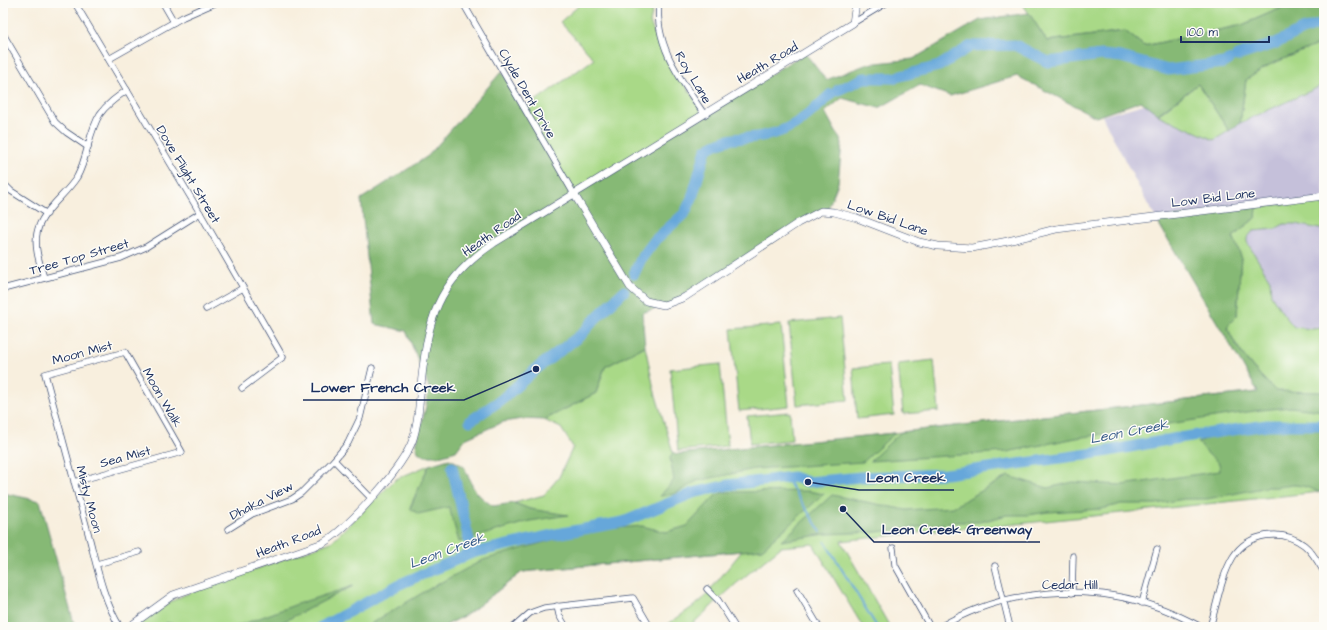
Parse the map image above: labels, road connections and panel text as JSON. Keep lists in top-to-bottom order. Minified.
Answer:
{"streets":{"street":["Heath Road","Roy Lane","Clyde Dent Drive","Dove Flight Street","Low Bid Lane","Tree Top Street","Moon Mist","Moon Walk","Sea Mist","Misty Moon","Dhaka View","Cedar Hill"]},"crossings":[["Heath Road","Roy Lane"],["Heath Road","Clyde Dent Drive"],["Heath Road","Low Bid Lane"],["Clyde Dent Drive","Low Bid Lane"],["Dove Flight Street","Tree Top Street"],["Moon Mist","Moon Walk"],["Moon Mist","Misty Moon"],["Moon Walk","Sea Mist"],["Sea Mist","Misty Moon"]],"water":["Leon Creek"],"places":["Lower French Creek","Leon Creek","Leon Creek Greenway"],"scale_bar":"100 m"}
